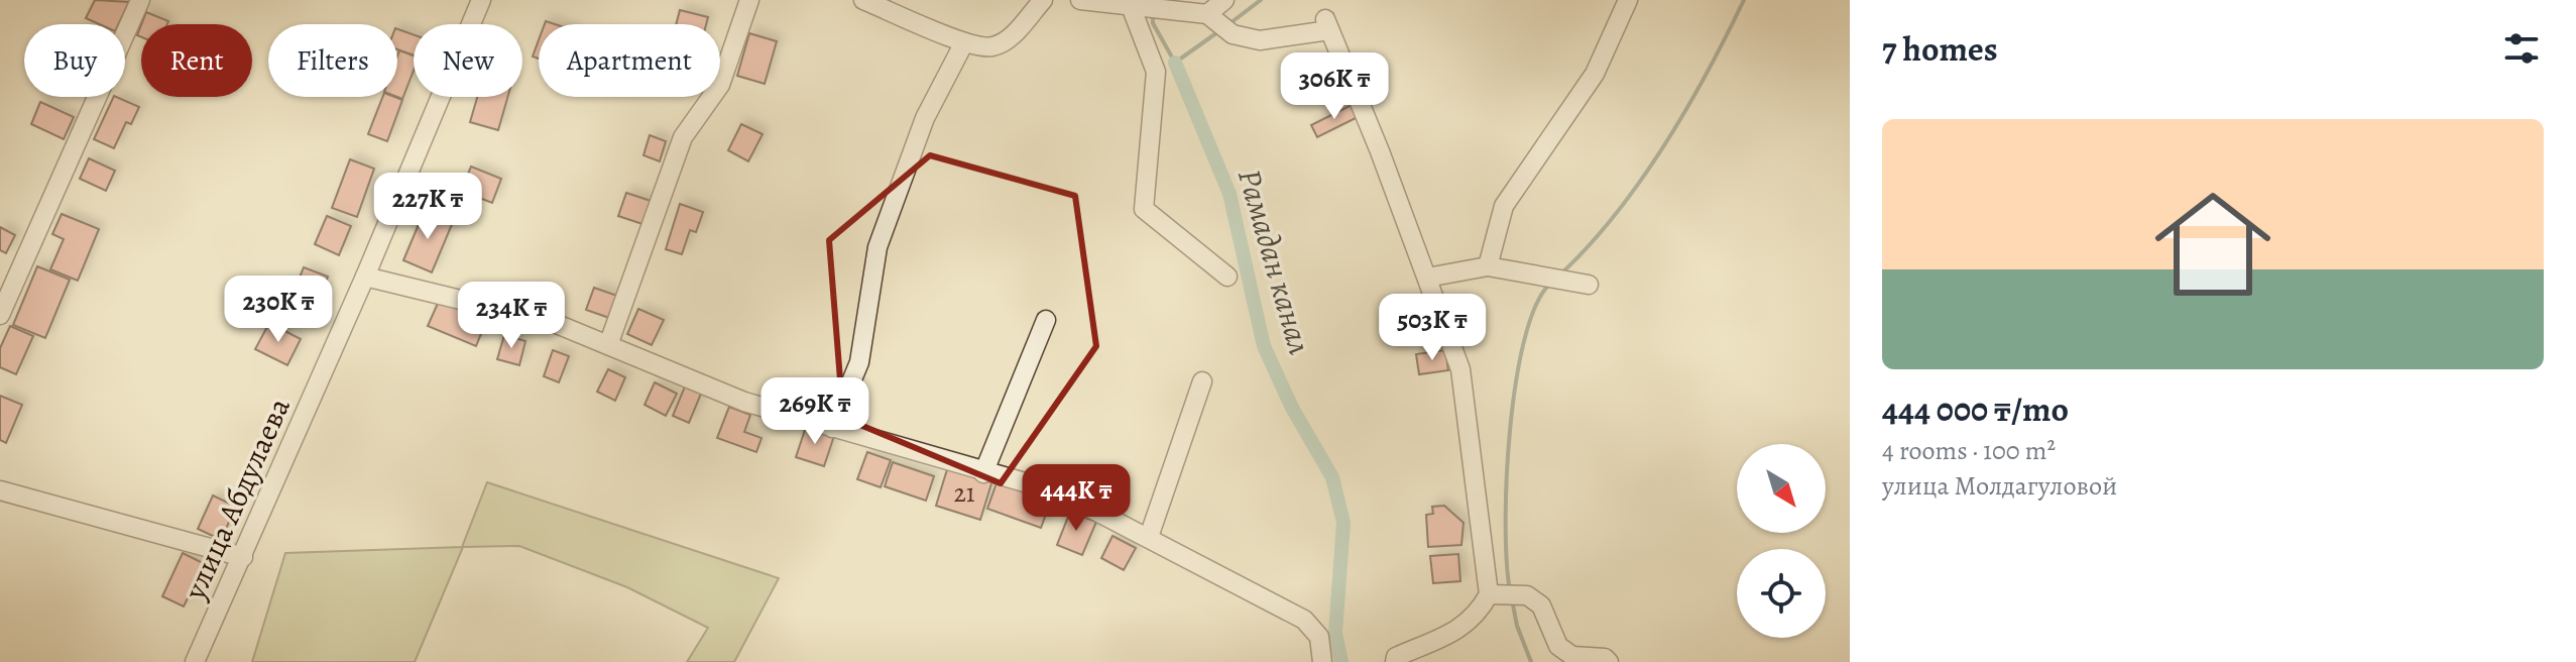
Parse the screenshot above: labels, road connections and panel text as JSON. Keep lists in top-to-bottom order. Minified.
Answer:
{"streets":{"street":["улица Абдулаева"]},"water":["Рамадан канал"],"house_numbers":["21"],"north":"bottom right","page":{"heading":"7 homes","chip":["Buy","Rent","Filters","New","Apartment"],"price":["306K ₸","227K ₸","230K ₸","234K ₸","503K ₸","269K ₸","444K ₸"],"list":[{"name":"444 000 ₸/mo","note":"4 rooms · 100 m² · улица Молдагуловой"}]}}
